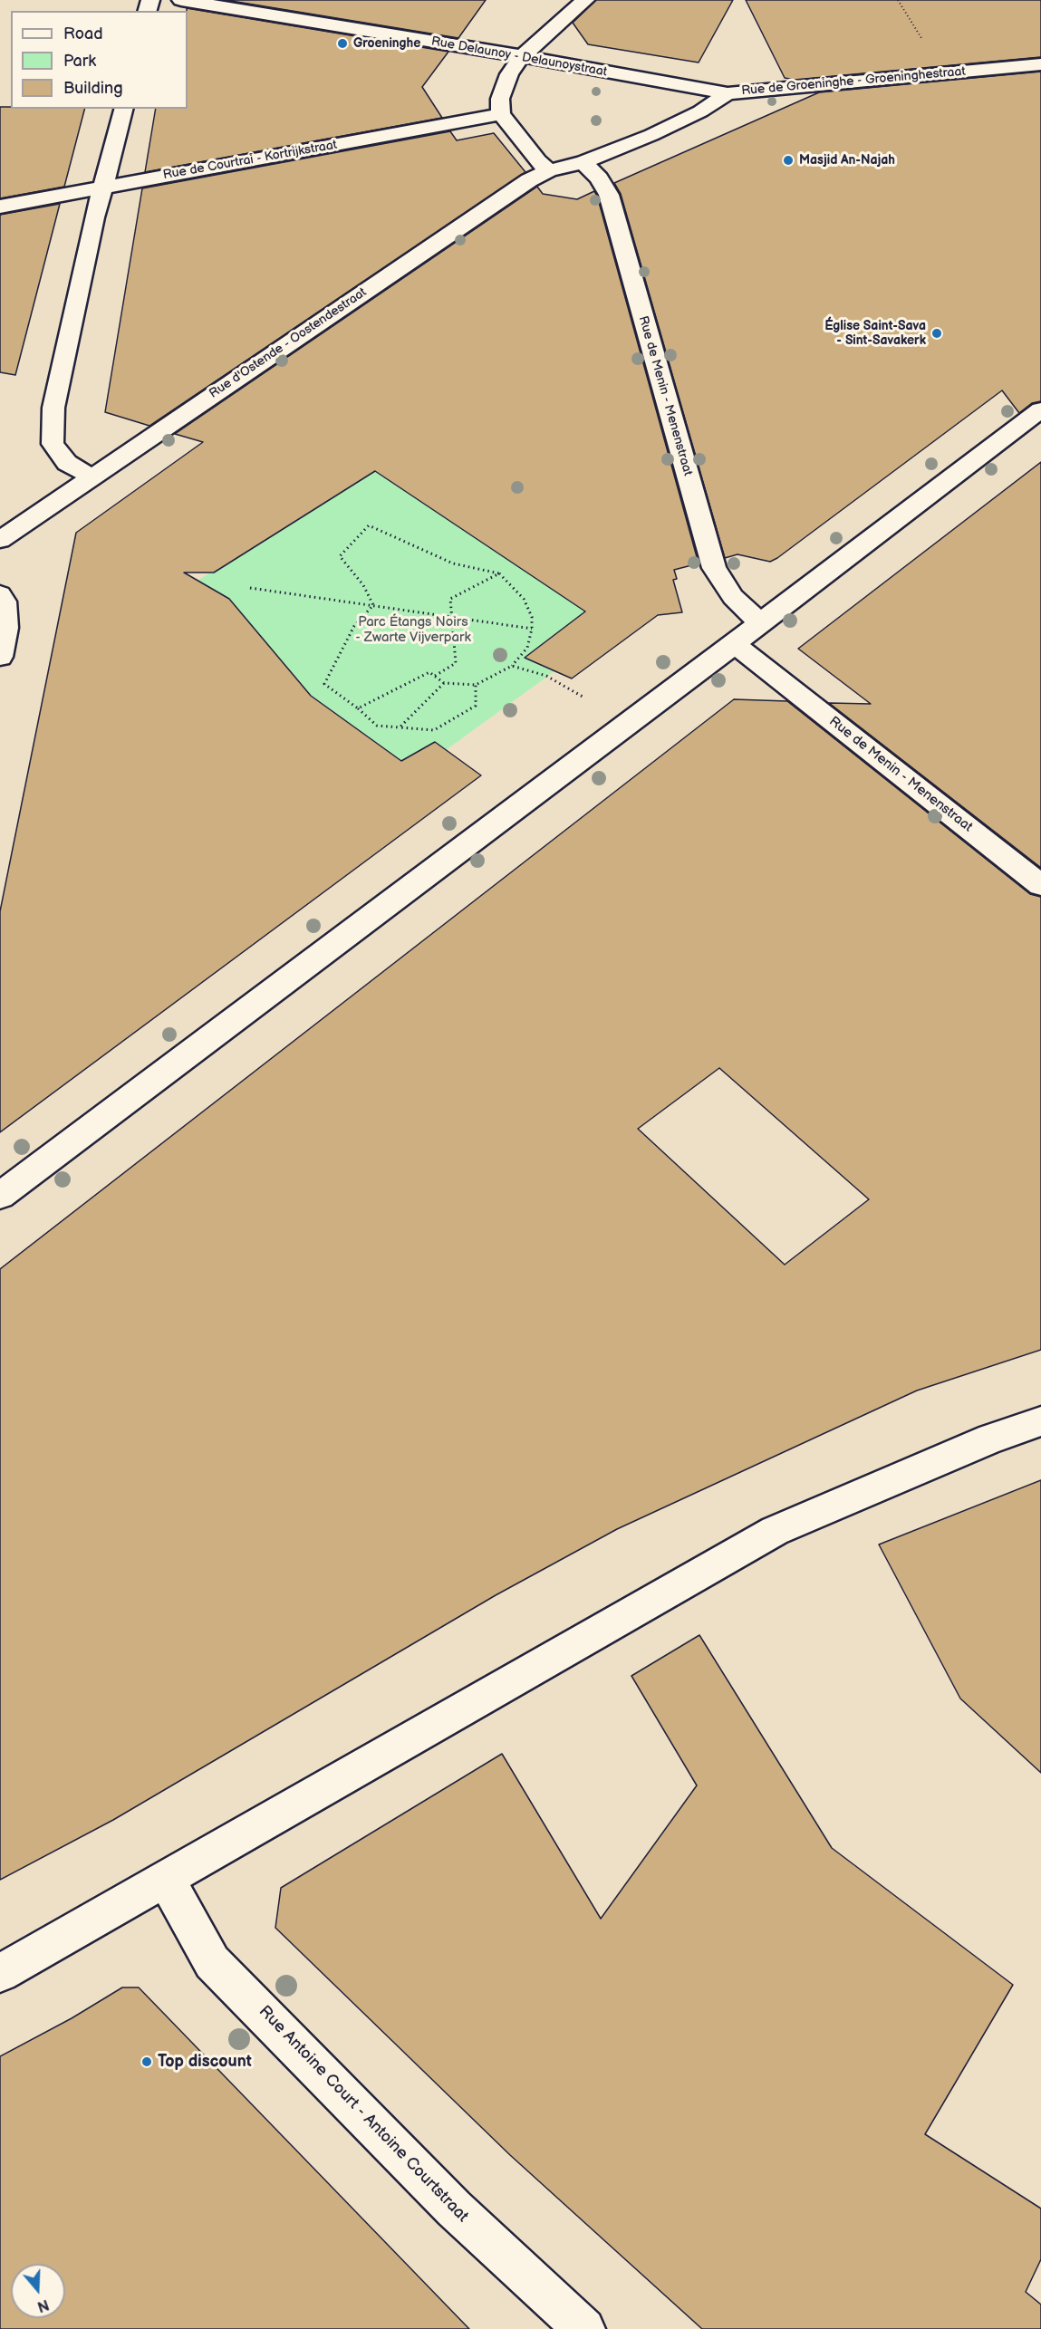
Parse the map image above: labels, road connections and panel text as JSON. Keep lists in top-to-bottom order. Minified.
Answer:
{"streets":{"street":["Rue Delaunoy - Delaunoystraat","Rue de Groeninghe - Groeninghestraat","Rue de Courtrai - Kortrijkstraat","Rue d'Ostende - Oostendestraat","Rue de Menin - Menenstraat","Rue Antoine Court - Antoine Courtstraat"]},"crossings":[["Rue Delaunoy - Delaunoystraat","Rue de Groeninghe - Groeninghestraat"],["Rue de Groeninghe - Groeninghestraat","Rue d'Ostende - Oostendestraat"],["Rue de Groeninghe - Groeninghestraat","Rue de Menin - Menenstraat"],["Rue d'Ostende - Oostendestraat","Rue de Menin - Menenstraat"]],"parks":["Parc Étangs Noirs - Zwarte Vijverpark"],"places":["Groeninghe","Masjid An-Najah","Église Saint-Sava - Sint-Savakerk","Top discount"],"legend":["Road","Park","Building"],"north":"bottom"}
